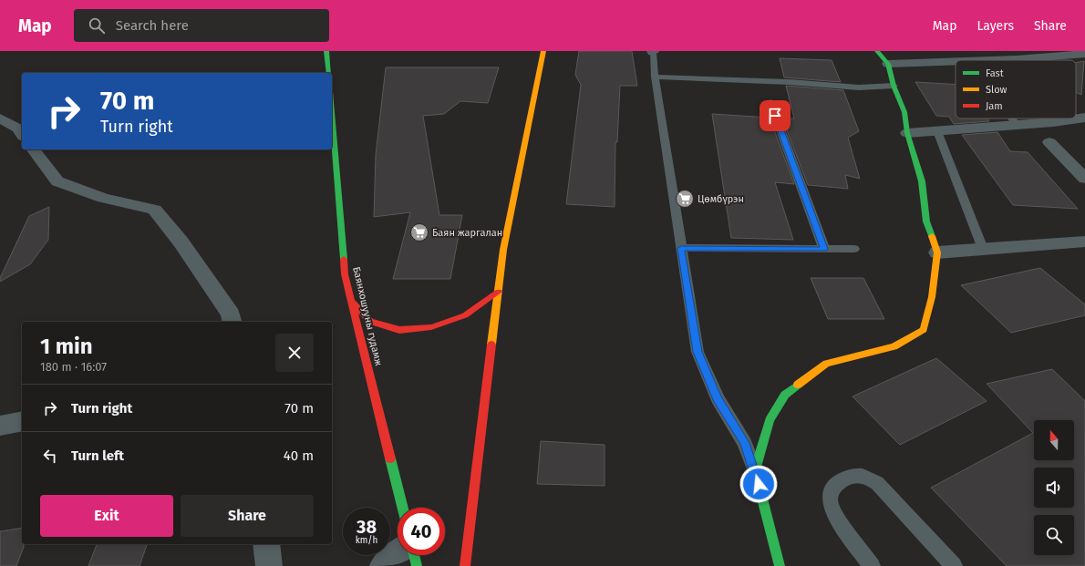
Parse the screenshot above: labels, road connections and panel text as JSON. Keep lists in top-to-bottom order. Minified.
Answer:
{"streets":{"street":["Баянхошууны гудамж"]},"places":{"supermarket":["Цөмбүрэн","Баян жаргалан"]},"legend":["Fast","Slow","Jam"],"north":"top","page":{"header":"Map","search":"Search here","nav":["Map","Layers","Share"],"turn":["70 m","Turn right"],"heading":["1 min","180 m · 16:07"],"list":[{"name":"Turn right","value":"70 m"},{"name":"Turn left","value":"40 m"}],"buttons":["Exit","Share"],"speed":"38 km/h","limit":"40"}}
